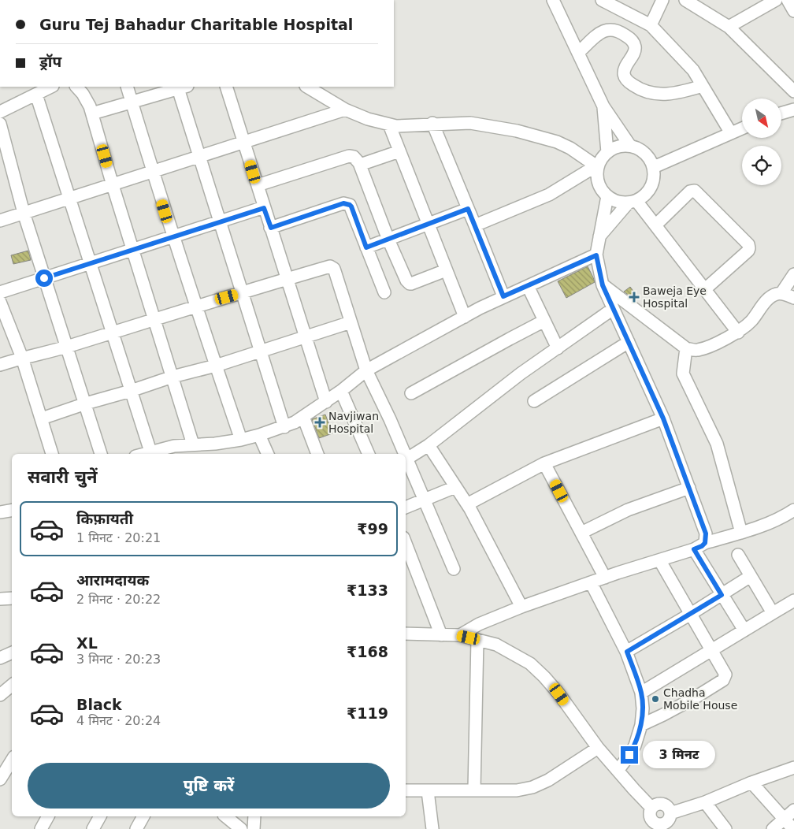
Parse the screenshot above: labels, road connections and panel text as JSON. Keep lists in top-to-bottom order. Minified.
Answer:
{"places":{"health":["Baweja Eye Hospital","Navjiwan Hospital"],"other":["Chadha Mobile House"]},"north":"bottom right","page":{"banner":["Guru Tej Bahadur Charitable Hospital","ड्रॉप"],"heading":"सवारी चुनें","list":[{"name":"किफ़ायती","note":"1 मिनट · 20:21","value":"₹99"},{"name":"आरामदायक","note":"2 मिनट · 20:22","value":"₹133"},{"name":"XL","note":"3 मिनट · 20:23","value":"₹168"},{"name":"Black","note":"4 मिनट · 20:24","value":"₹119"}],"bubble":"3 मिनट","buttons":"पुष्टि करें"}}
